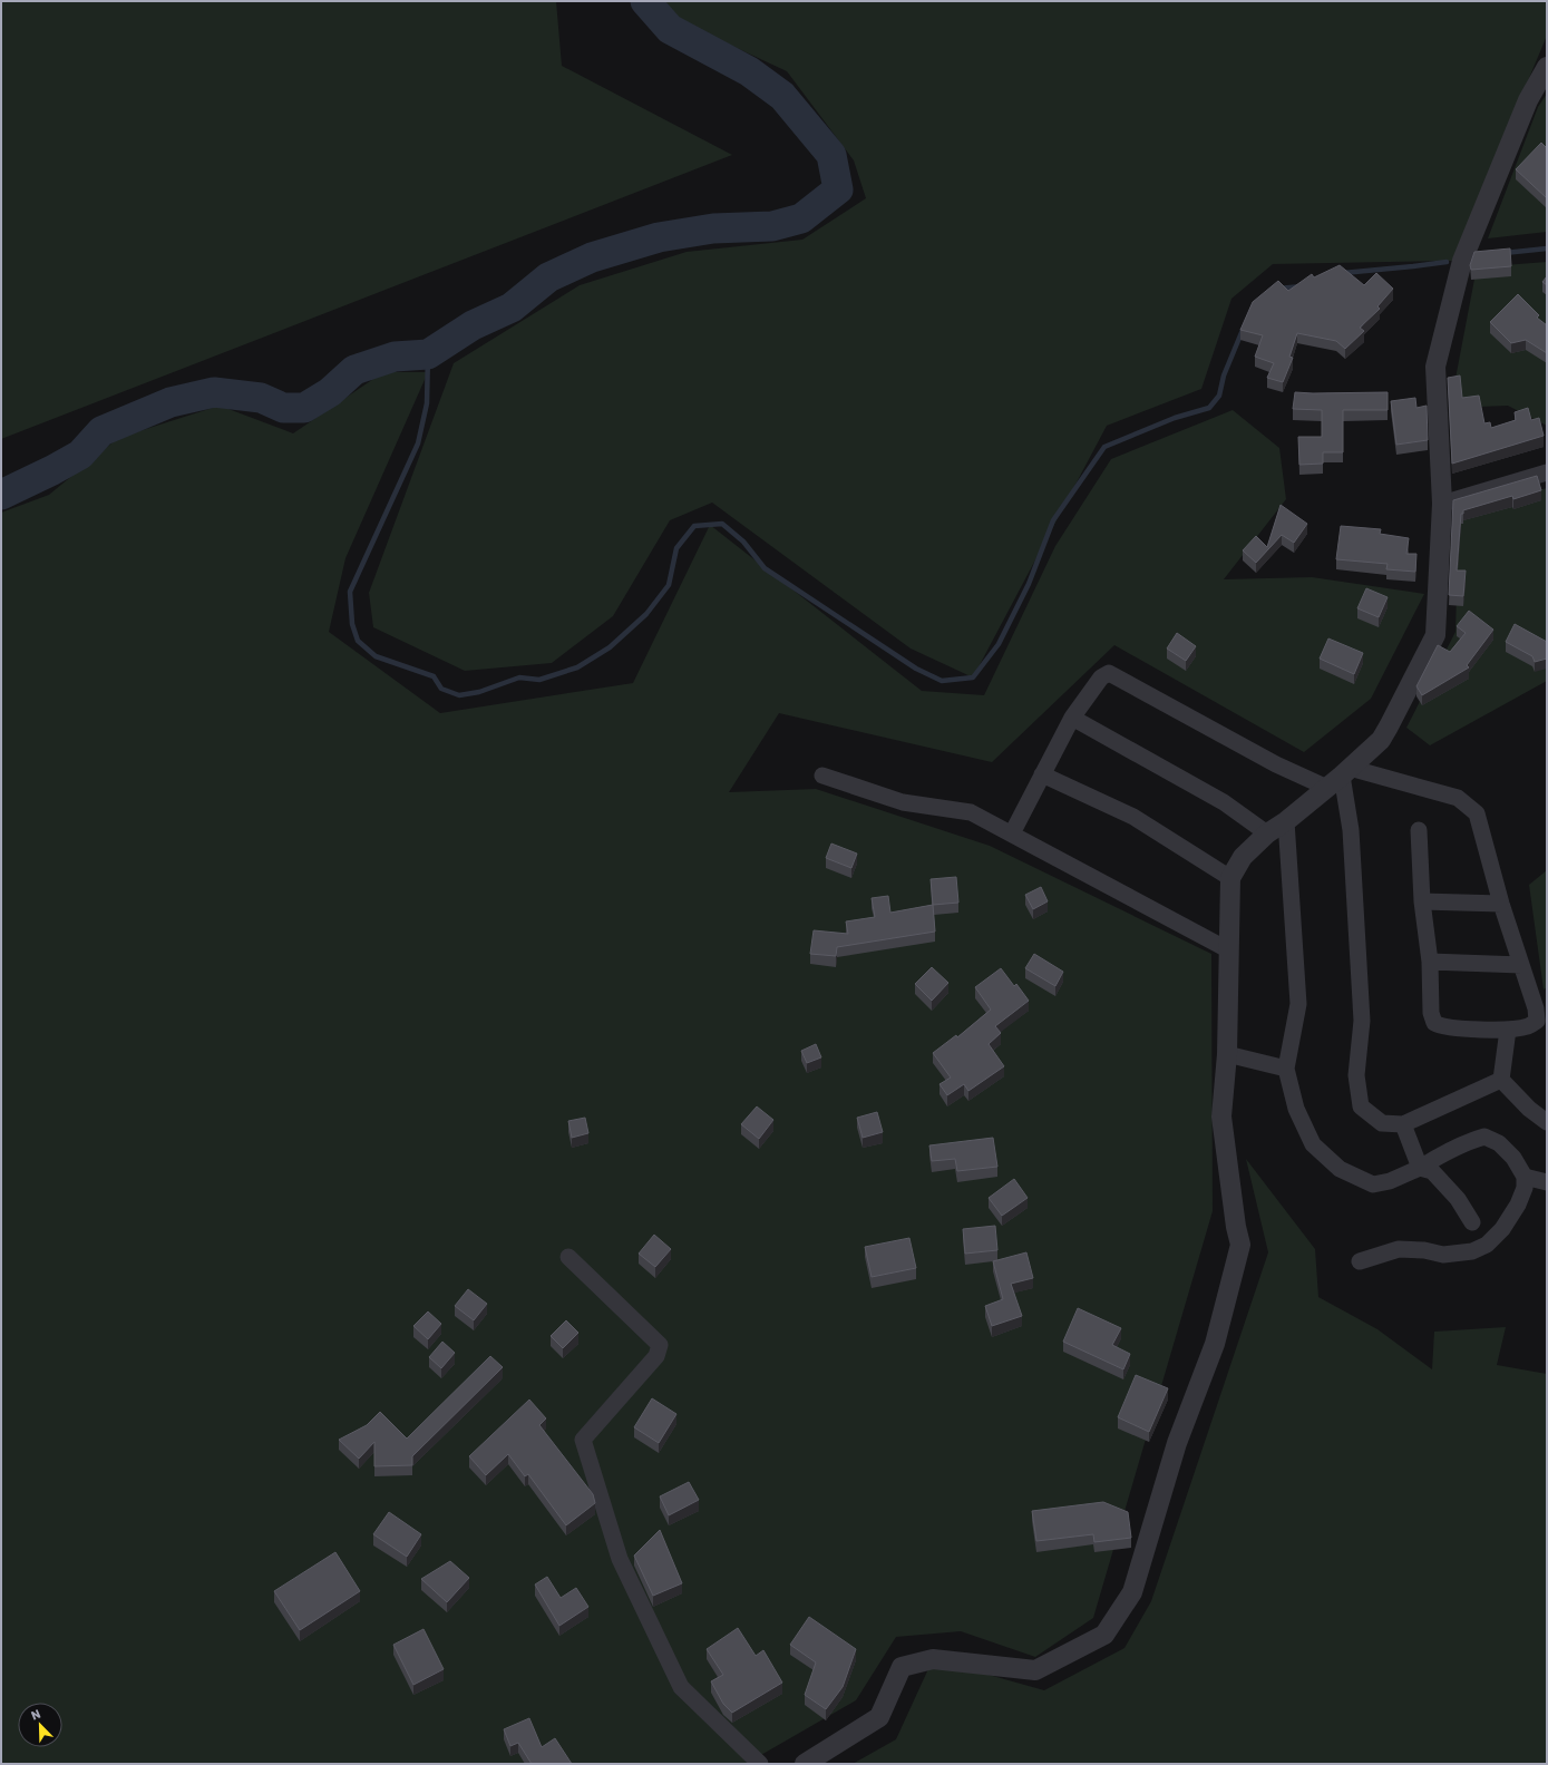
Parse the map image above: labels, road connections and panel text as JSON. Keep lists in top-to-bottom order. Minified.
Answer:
{"north":"top left"}
